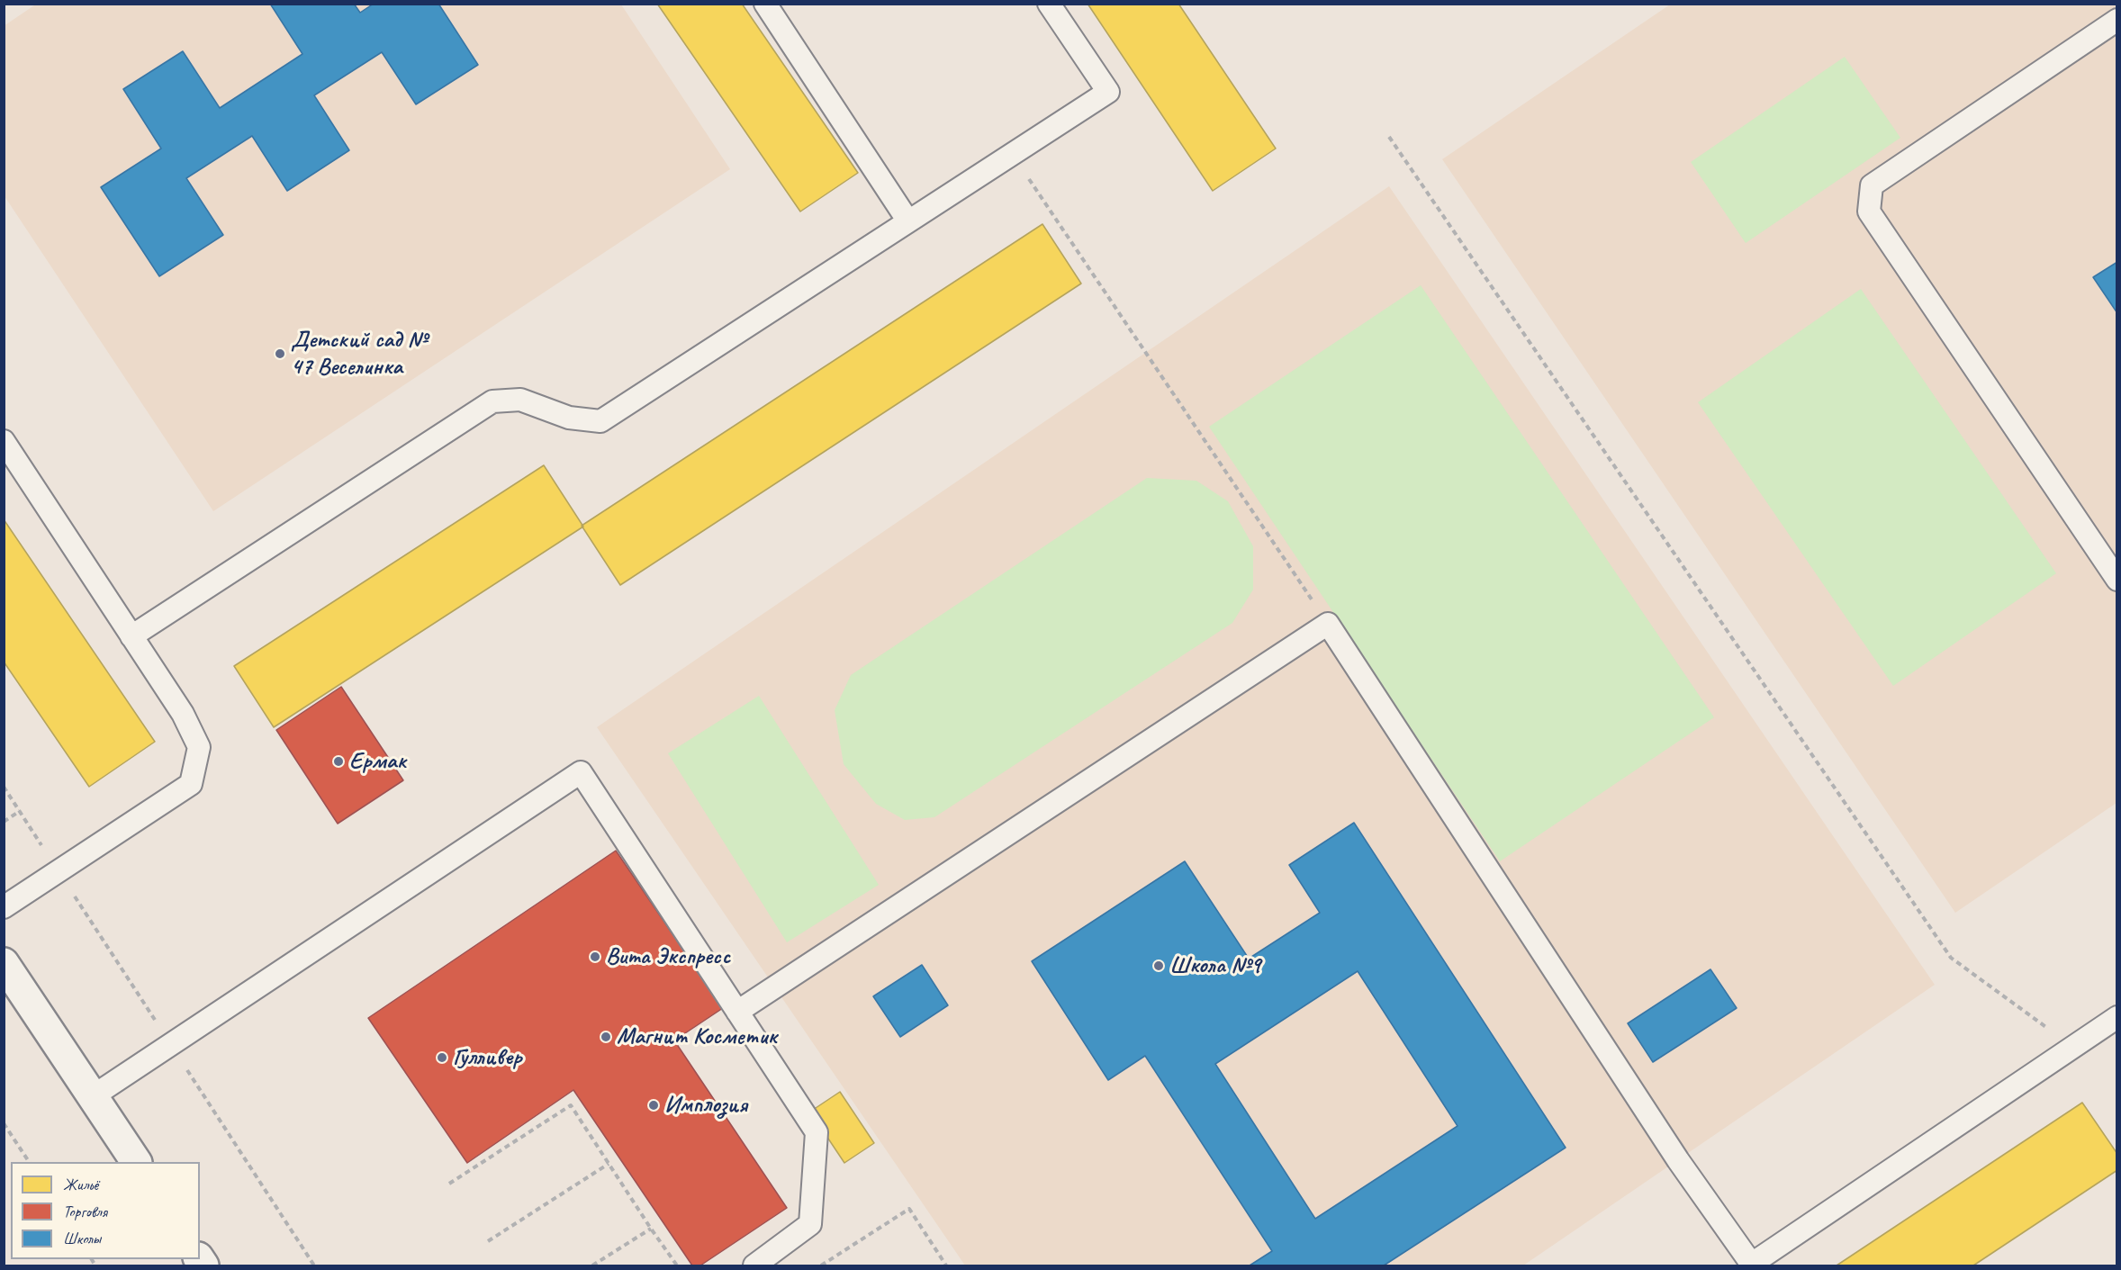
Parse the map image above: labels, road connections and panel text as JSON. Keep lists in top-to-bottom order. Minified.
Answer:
{"places":["Детский сад № 47 Веселинка","Ермак","Вита Экспресс","Школа №9","Магнит Косметик","Гулливер","Имплозия"],"legend":["Жильё","Торговля","Школы"]}
